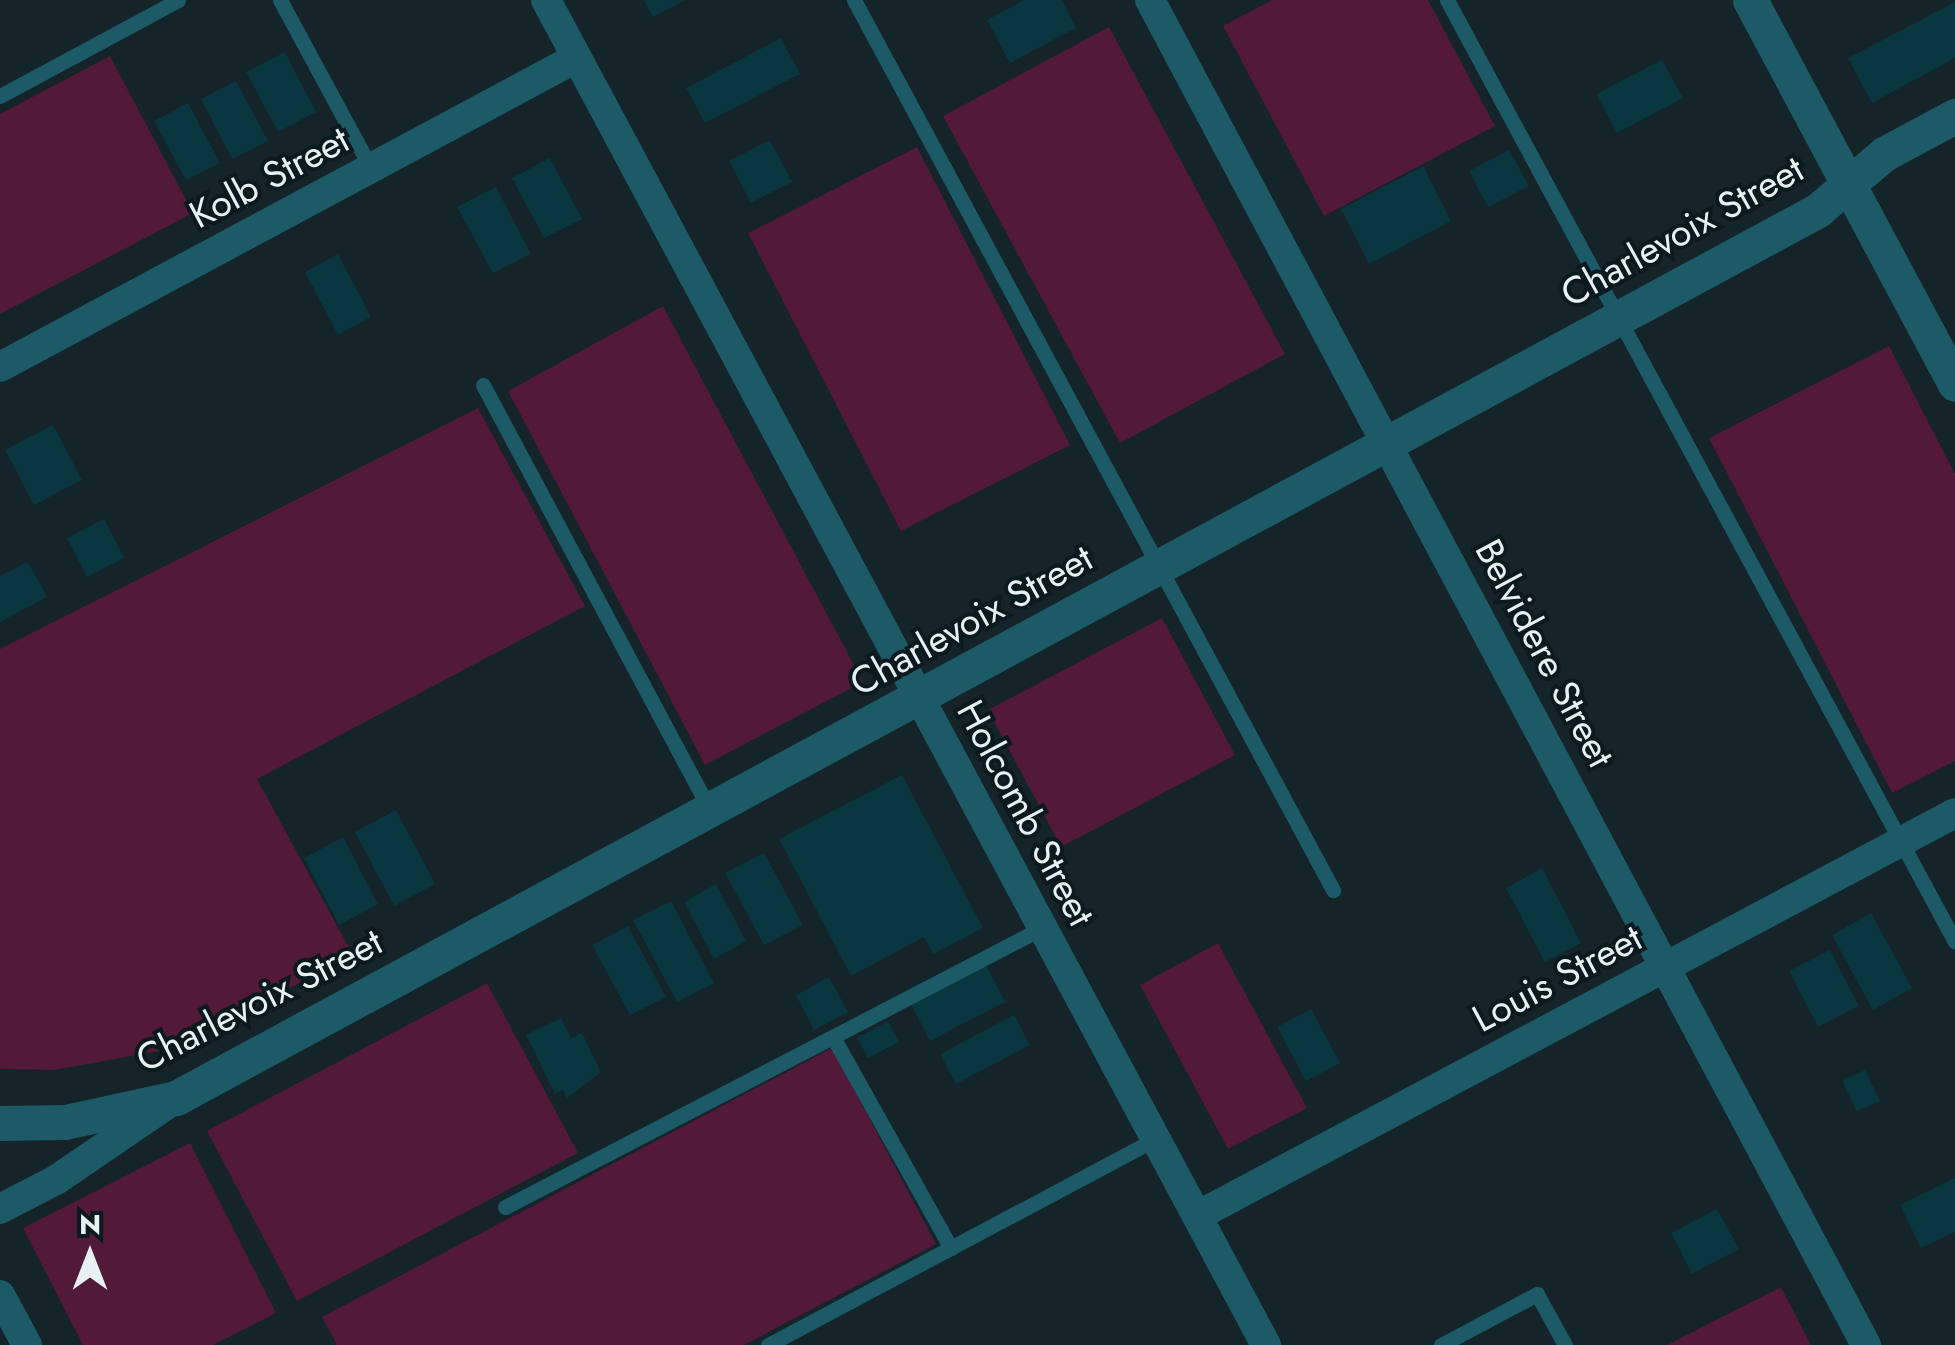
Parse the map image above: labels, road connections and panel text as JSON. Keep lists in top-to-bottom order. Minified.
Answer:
{"streets":{"street":["Kolb Street","Charlevoix Street","Belvidere Street","Holcomb Street","Louis Street"]},"crossings":[["Kolb Street","Holcomb Street"],["Charlevoix Street","Belvidere Street"],["Charlevoix Street","Holcomb Street"],["Belvidere Street","Louis Street"],["Holcomb Street","Louis Street"]],"north":"top"}
